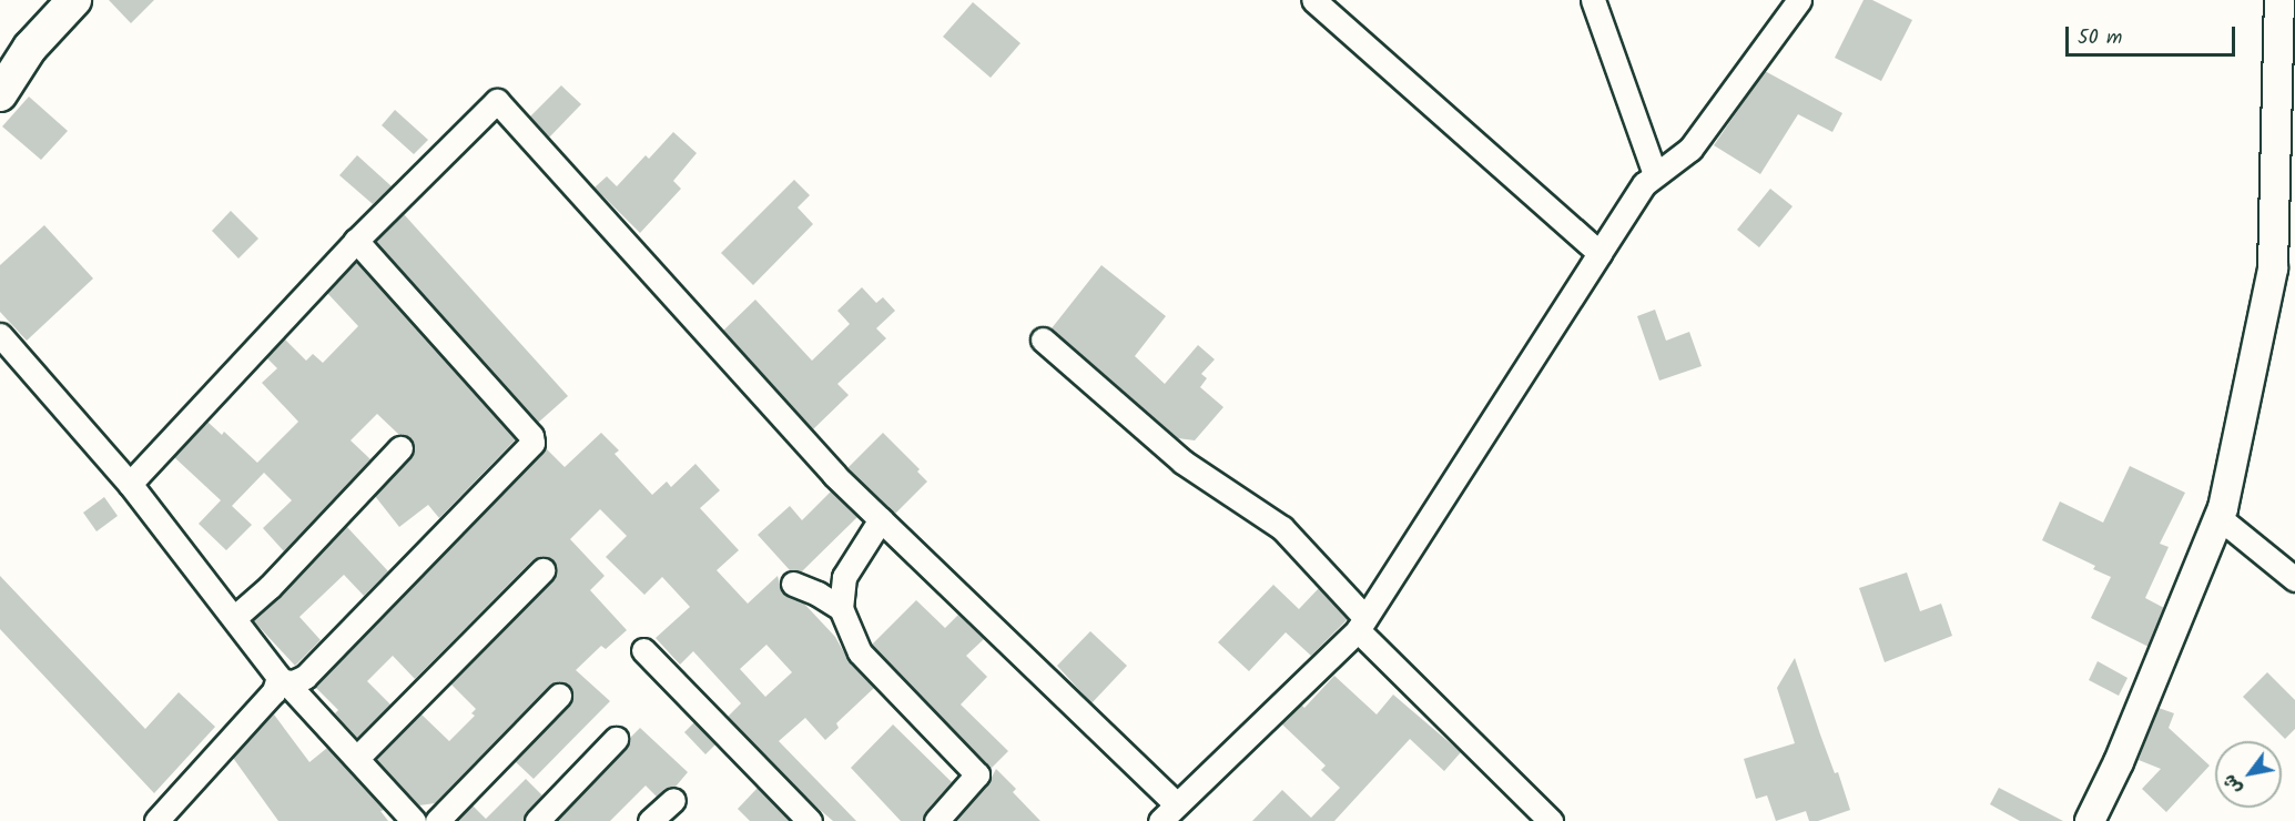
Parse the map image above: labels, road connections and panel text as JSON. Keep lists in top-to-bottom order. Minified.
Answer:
{"scale_bar":"50 m","north":"bottom left"}
